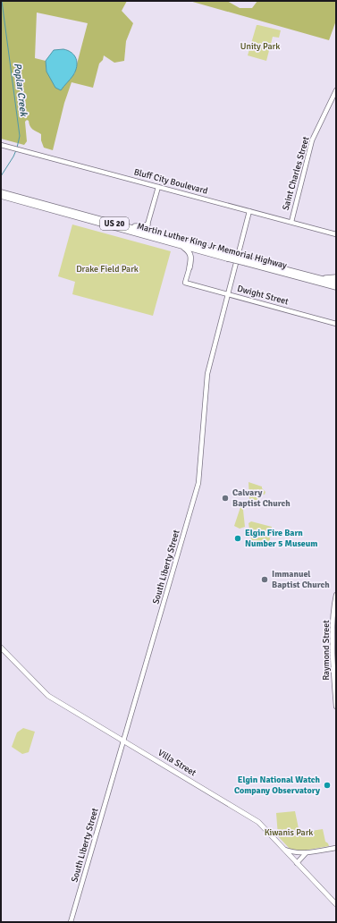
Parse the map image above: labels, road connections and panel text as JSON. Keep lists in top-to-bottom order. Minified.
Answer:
{"streets":{"highway":["US 20","Martin Luther King Jr Memorial Highway"],"main road":["Saint Charles Street","Bluff City Boulevard","Dwight Street","South Liberty Street","Raymond Street","Villa Street"]},"crossings":[["Saint Charles Street","Bluff City Boulevard"],["Bluff City Boulevard","South Liberty Street"],["Dwight Street","South Liberty Street"],["South Liberty Street","Villa Street"]],"water":["Poplar Creek"],"parks":["Unity Park","Drake Field Park","Kiwanis Park"],"places":["Calvary Baptist Church","Elgin Fire Barn Number 5 Museum","Immanuel Baptist Church","Elgin National Watch Company Observatory"]}
